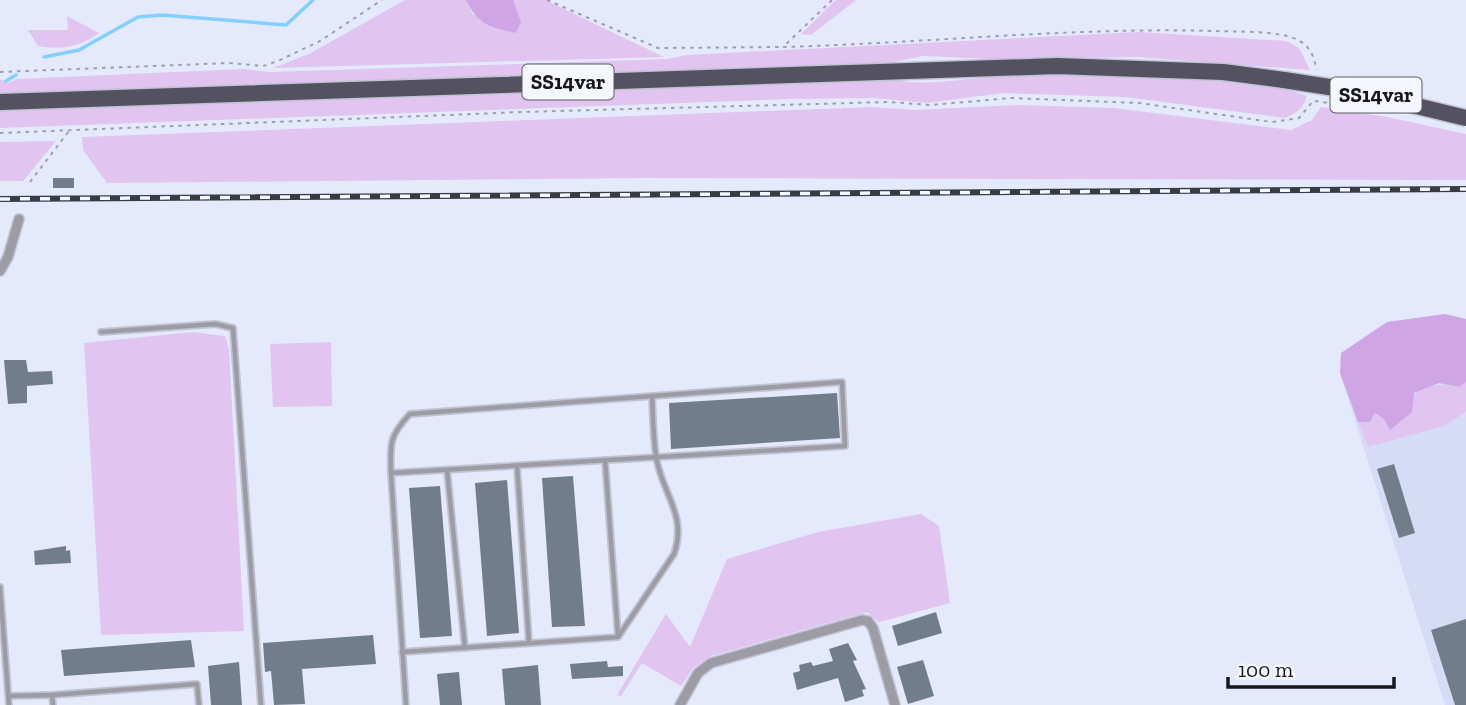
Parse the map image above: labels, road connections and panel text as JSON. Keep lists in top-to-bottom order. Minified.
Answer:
{"streets":{"highway":["SS14var"]},"scale_bar":"100 m"}
